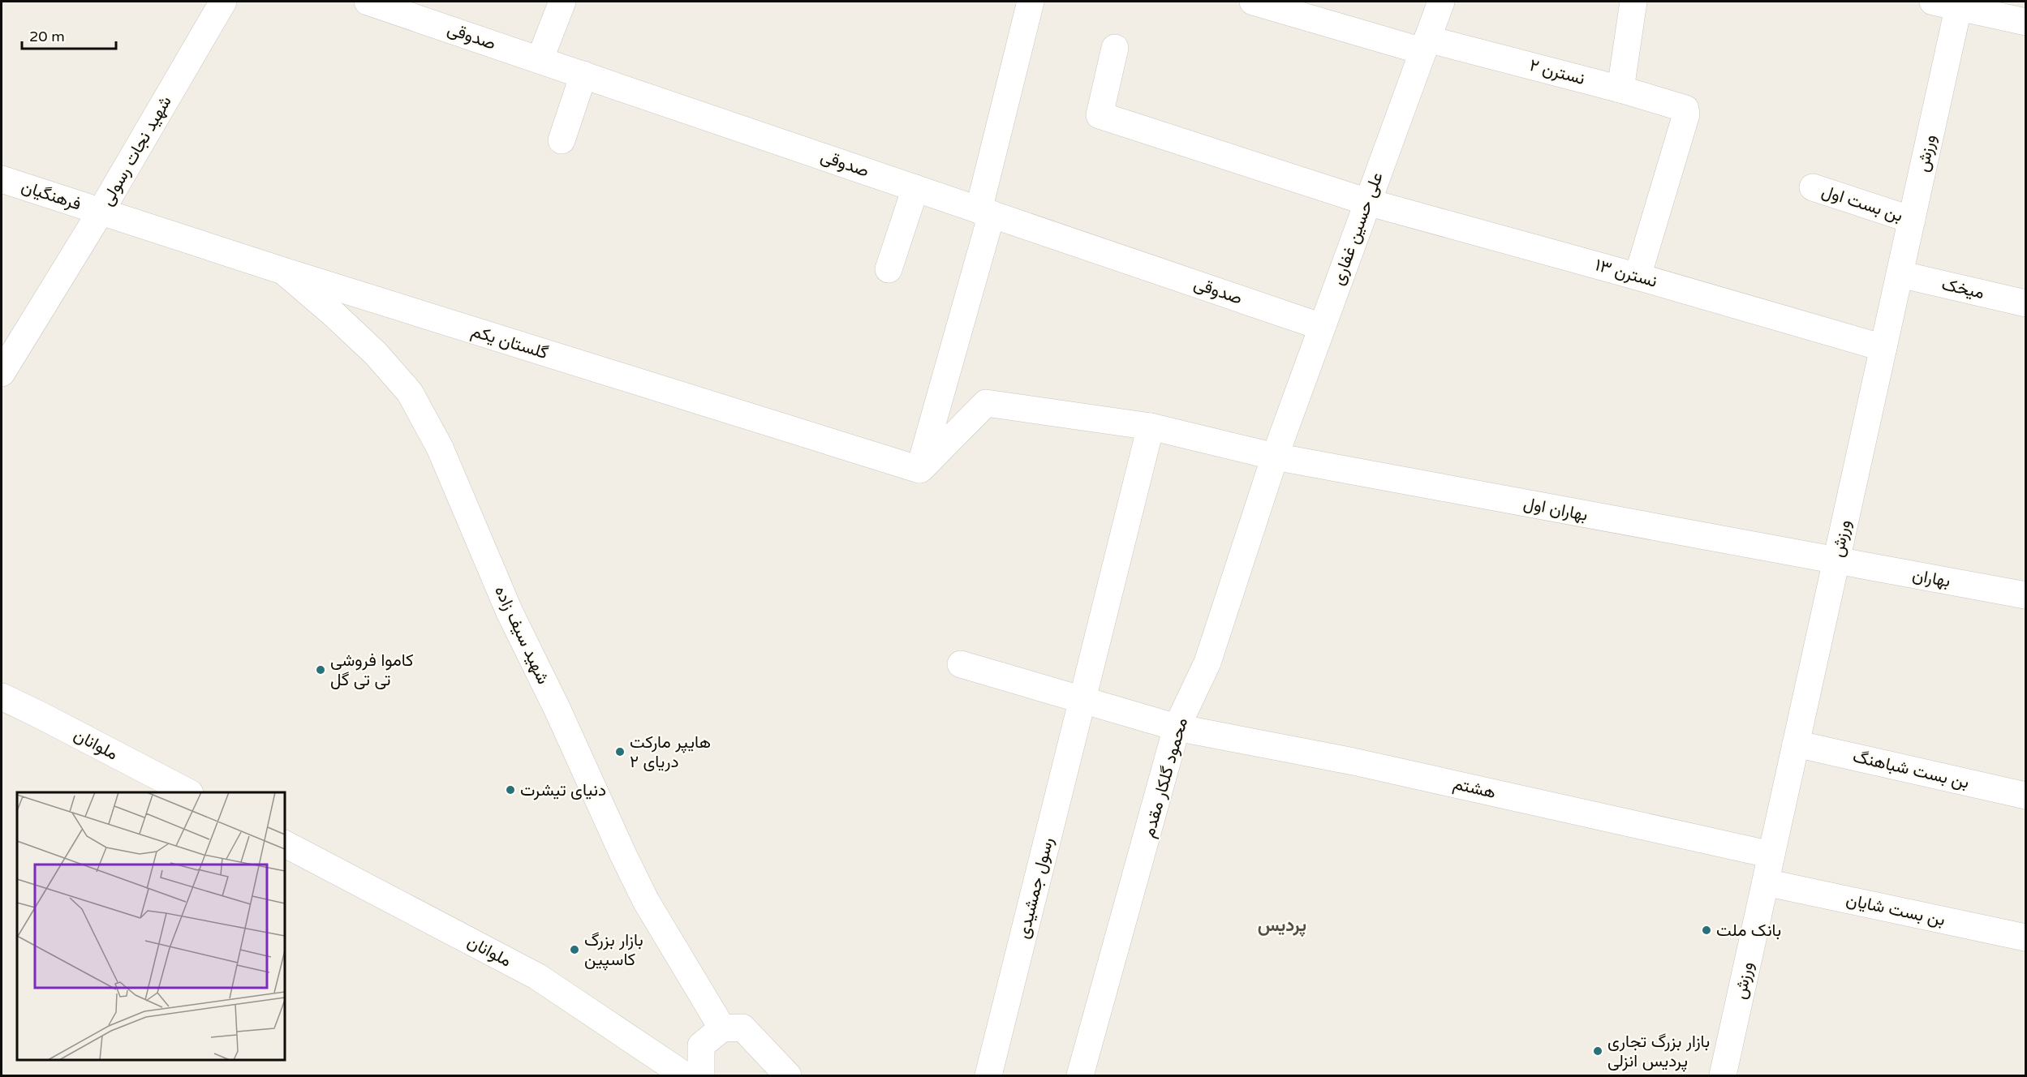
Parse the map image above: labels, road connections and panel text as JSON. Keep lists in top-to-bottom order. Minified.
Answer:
{"streets":{"street":["صدوقی","نسترن ۲","شهید نجات رسولی","ورزش","فرهنگیان","بن بست اول","علی حسین غفاری","نسترن ۱۳","میخک","گلستان یکم","بهاران اول","بهاران","شهید سیف زاده","ملوانان","بن بست شباهنگ","محمود گلکار مقدم","هشتم","رسول جمشیدی","بن بست شایان"]},"crossings":[["صدوقی","علی حسین غفاری"],["نسترن ۲","علی حسین غفاری"],["نسترن ۲","نسترن ۱۳"],["شهید نجات رسولی","فرهنگیان"],["شهید نجات رسولی","گلستان یکم"],["ورزش","بن بست اول"],["ورزش","نسترن ۱۳"],["ورزش","میخک"],["ورزش","بهاران اول"],["ورزش","بهاران"],["ورزش","بن بست شباهنگ"],["ورزش","هشتم"],["ورزش","بن بست شایان"],["فرهنگیان","گلستان یکم"],["علی حسین غفاری","نسترن ۱۳"],["علی حسین غفاری","بهاران اول"],["علی حسین غفاری","محمود گلکار مقدم"],["گلستان یکم","بهاران اول"],["گلستان یکم","شهید سیف زاده"],["بهاران اول","بهاران"],["بهاران اول","محمود گلکار مقدم"],["بهاران اول","رسول جمشیدی"],["محمود گلکار مقدم","هشتم"],["هشتم","رسول جمشیدی"]],"districts":["پردیس"],"places":["کاموا فروشی تی تی گل","هایپر مارکت دریای ۲","دنیای تیشرت","بانک ملت","بازار بزرگ کاسپین","بازار بزرگ تجاری پردیس انزلی"],"scale_bar":"20 m"}
